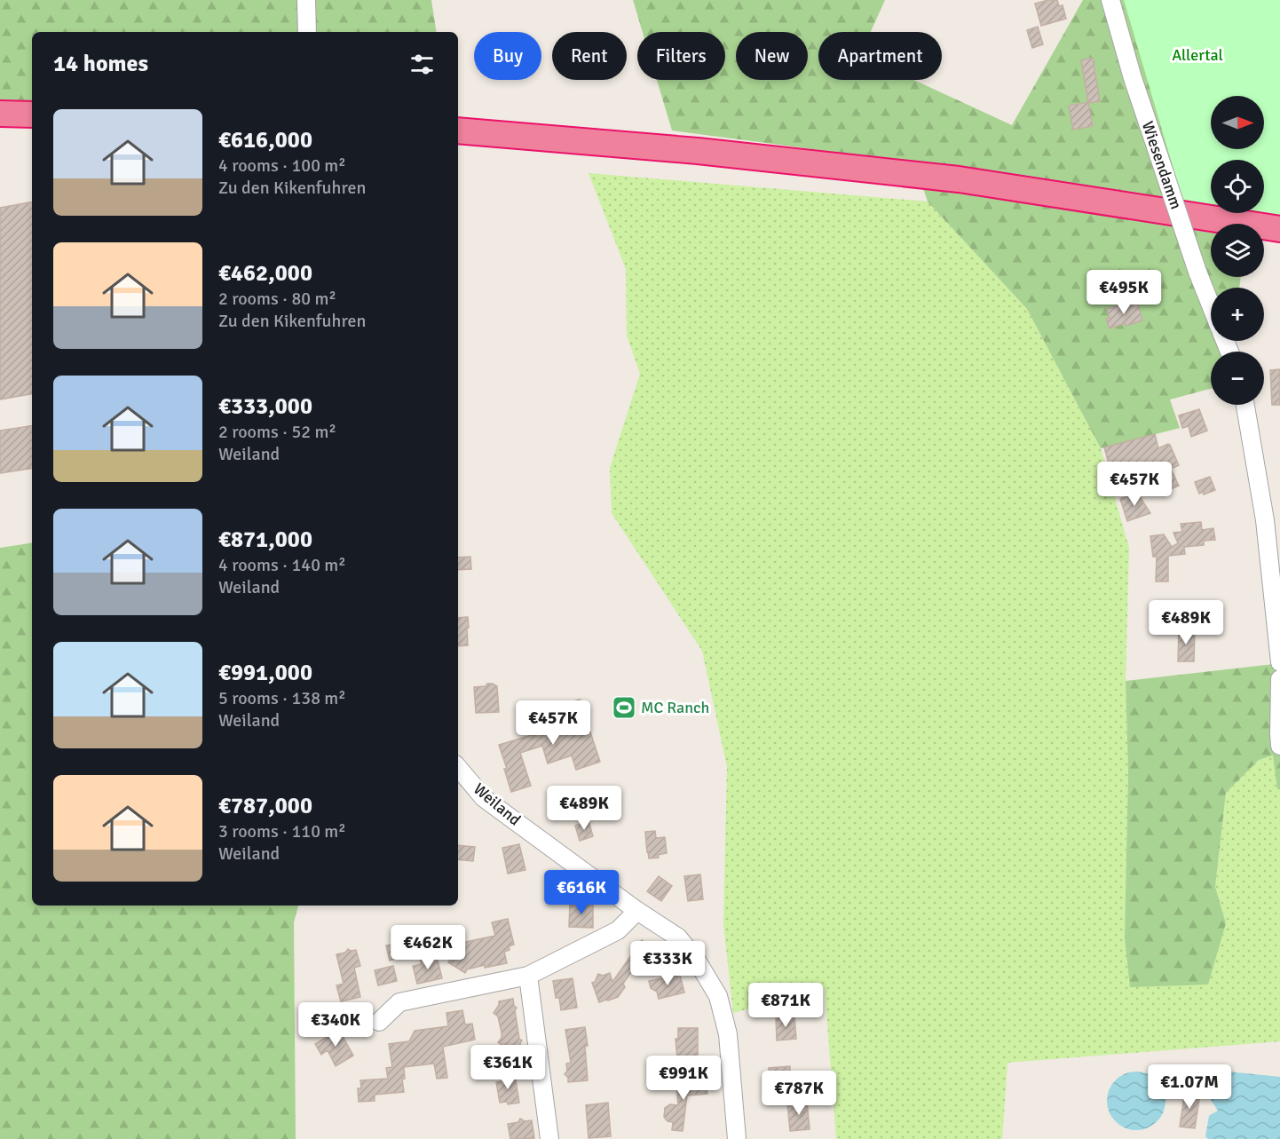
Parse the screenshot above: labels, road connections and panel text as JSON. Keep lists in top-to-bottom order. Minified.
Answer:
{"streets":{"street":["Wiesendamm","Weiland"]},"parks":["Allertal"],"places":{"sports":["MC Ranch"]},"north":"right","page":{"chip":["Buy","Rent","Filters","New","Apartment"],"heading":"14 homes","map_buttons":["+","−"],"list":[{"name":"€616,000","note":"4 rooms · 100 m² · Zu den Kikenfuhren"},{"name":"€462,000","note":"2 rooms · 80 m² · Zu den Kikenfuhren"},{"name":"€333,000","note":"2 rooms · 52 m² · Weiland"},{"name":"€871,000","note":"4 rooms · 140 m² · Weiland"},{"name":"€991,000","note":"5 rooms · 138 m² · Weiland"},{"name":"€787,000","note":"3 rooms · 110 m² · Weiland"}],"price":["€495K","€457K","€489K","€457K","€489K","€616K","€462K","€333K","€871K","€340K","€361K","€991K","€1.07M","€787K"]}}
